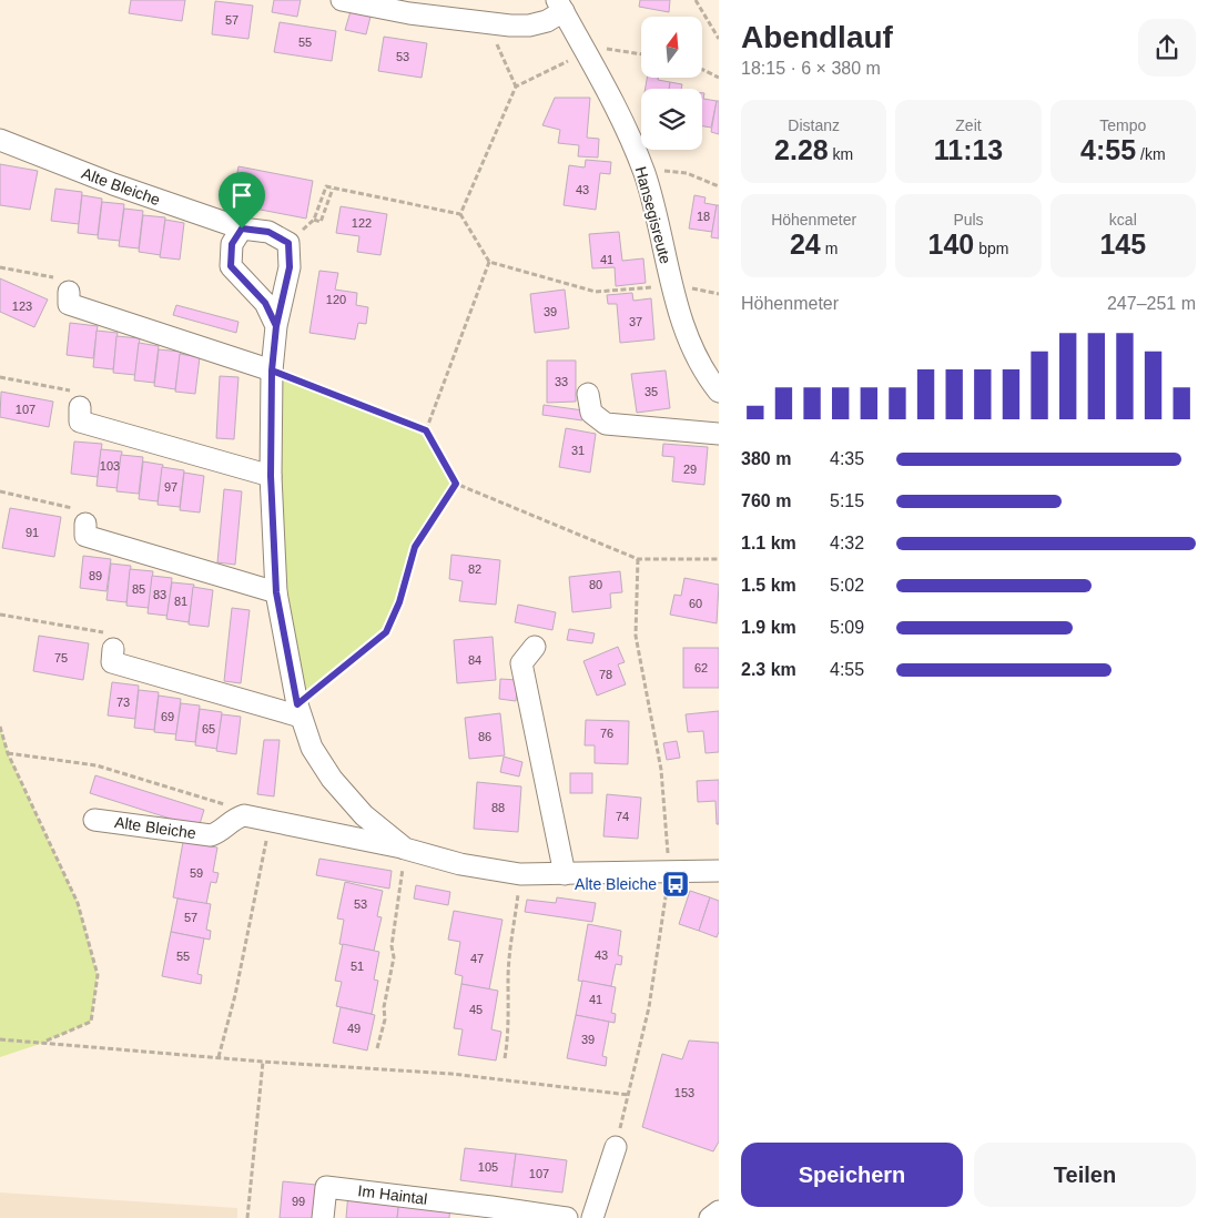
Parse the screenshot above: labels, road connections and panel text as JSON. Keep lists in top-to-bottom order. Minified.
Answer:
{"streets":{"street":["Alte Bleiche","Hansegisreute","Im Haintal"]},"places":{"bus stop":["Alte Bleiche"]},"house_numbers":["57","55","53","43","18","122","41","120","123","39","37","33","35","107","31","103","29","97","91","82","89","80","85","83","81","60","75","84","62","78","73","69","65","76","86","88","74","59","53","57","43","55","47","51","41","45","49","39","153","105","107","99"],"north":"top","page":{"heading":["Abendlauf","18:15 · 6 × 380 m"],"stats":[["Distanz","2.28 km"],["Zeit","11:13"],["Tempo","4:55 /km"],["Höhenmeter","24 m"],["Puls","140 bpm"],["kcal","145"]],"chart":["Höhenmeter","247–251 m"],"list":[{"name":"380 m","note":"4:35"},{"name":"760 m","note":"5:15"},{"name":"1.1 km","note":"4:32"},{"name":"1.5 km","note":"5:02"},{"name":"1.9 km","note":"5:09"},{"name":"2.3 km","note":"4:55"}],"buttons":["Speichern","Teilen"]}}
